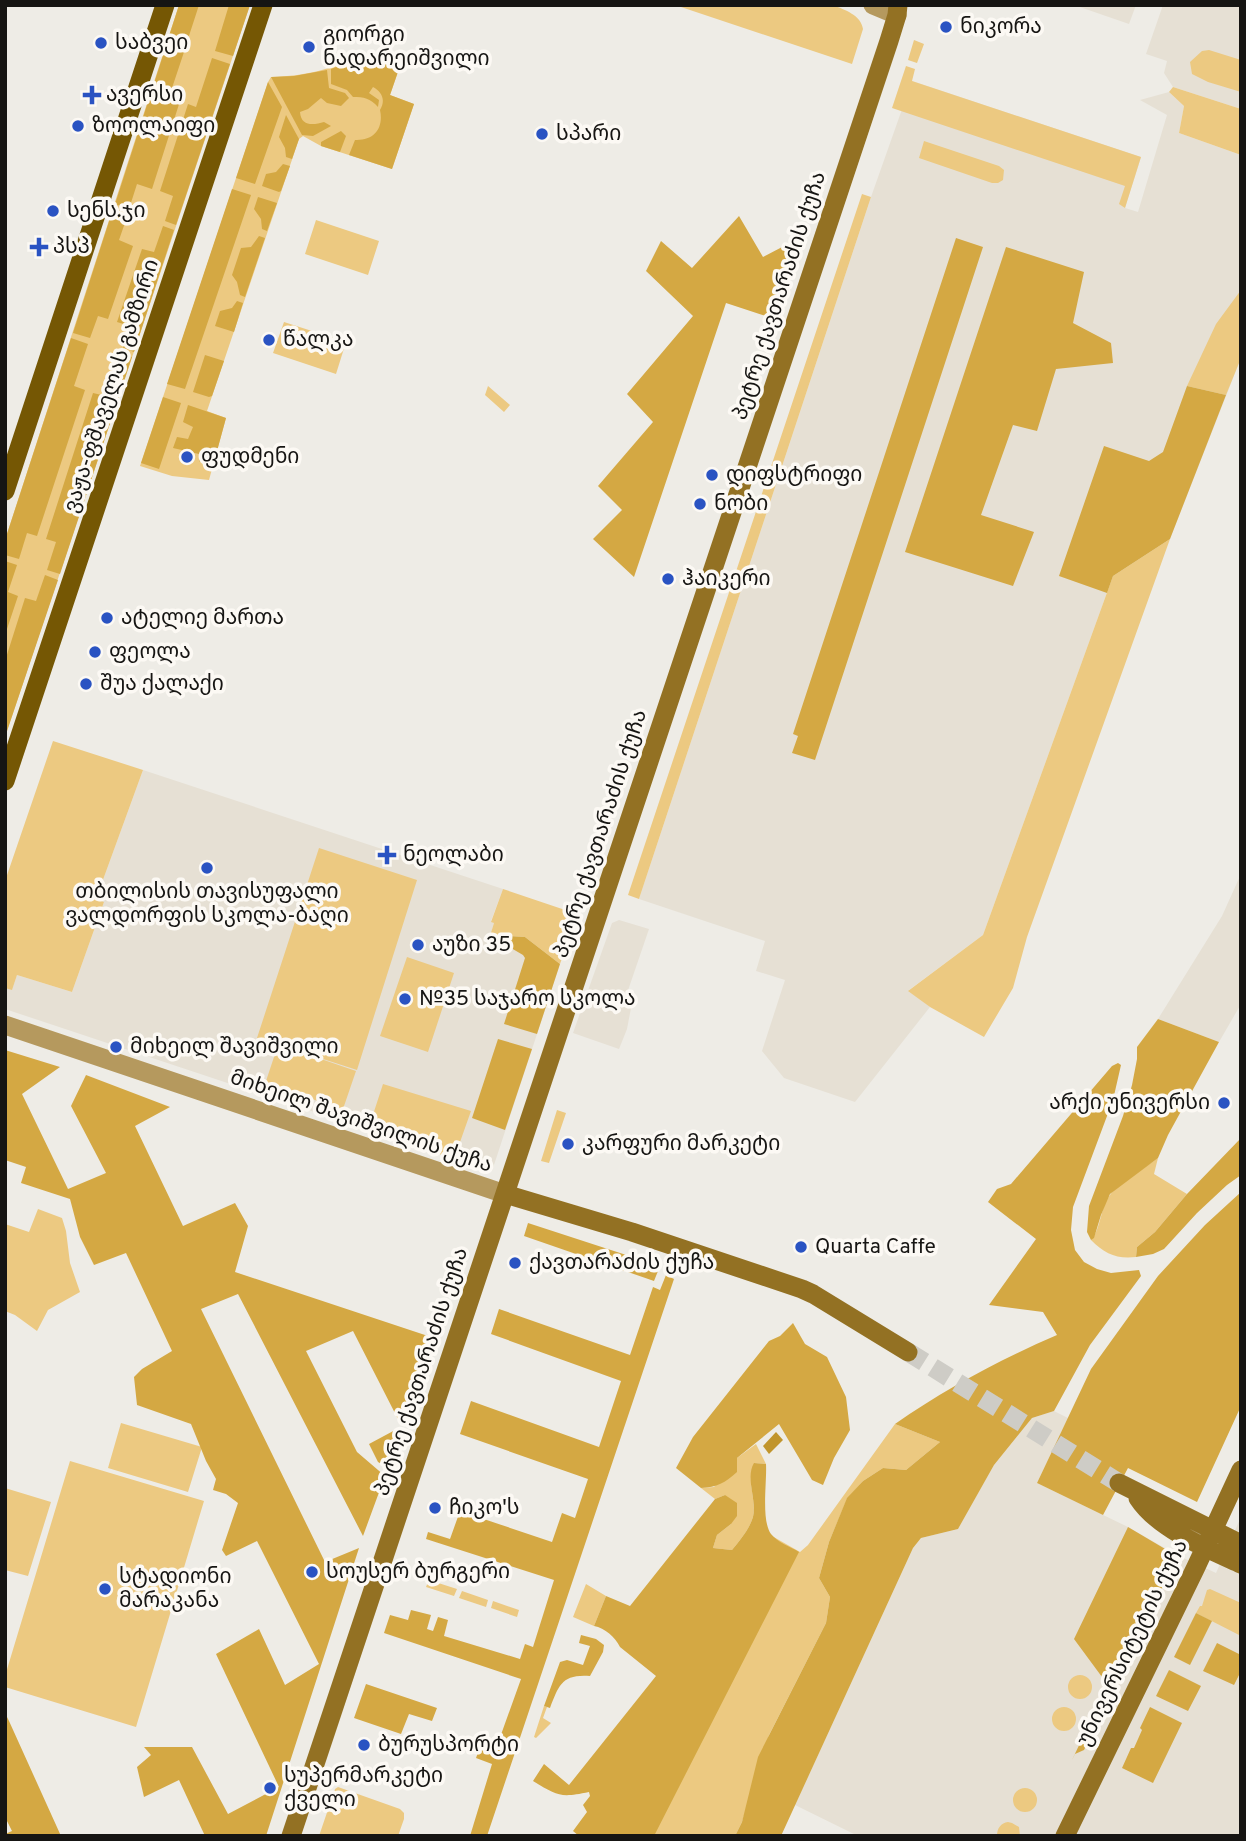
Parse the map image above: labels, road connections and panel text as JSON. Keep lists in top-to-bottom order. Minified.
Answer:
{"streets":{"main road":["პეტრე ქავთარაძის ქუჩა","ვაჟა-ფშაველას გამზირი","უნივერსიტეტის ქუჩა"],"street":["მიხეილ შავიშვილის ქუჩა"]},"crossings":[["პეტრე ქავთარაძის ქუჩა","მიხეილ შავიშვილის ქუჩა"]],"places":{"other":["ნიკორა","საბვეი","გიორგი ნადარეიშვილი","ზოოლაიფი","სპარი","სენს.ჯი","წალკა","ფუდმენი","დიფსტრიფი","ნობი","ჰაიკერი","ატელიე მართა","ფეოლა","შუა ქალაქი","თბილისის თავისუფალი ვალდორფის სკოლა-ბაღი","აუზი 35","№35 საჯარო სკოლა","მიხეილ შავიშვილი","არქი უნივერსი","კარფური მარკეტი","Quarta Caffe","ქავთარაძის ქუჩა","ჩიკო'ს","სოუსერ ბურგერი","სტადიონი მარაკანა","ბურუსპორტი","სუპერმარკეტი ქველი"],"health":["ავერსი","პსპ","ნეოლაბი"]}}
